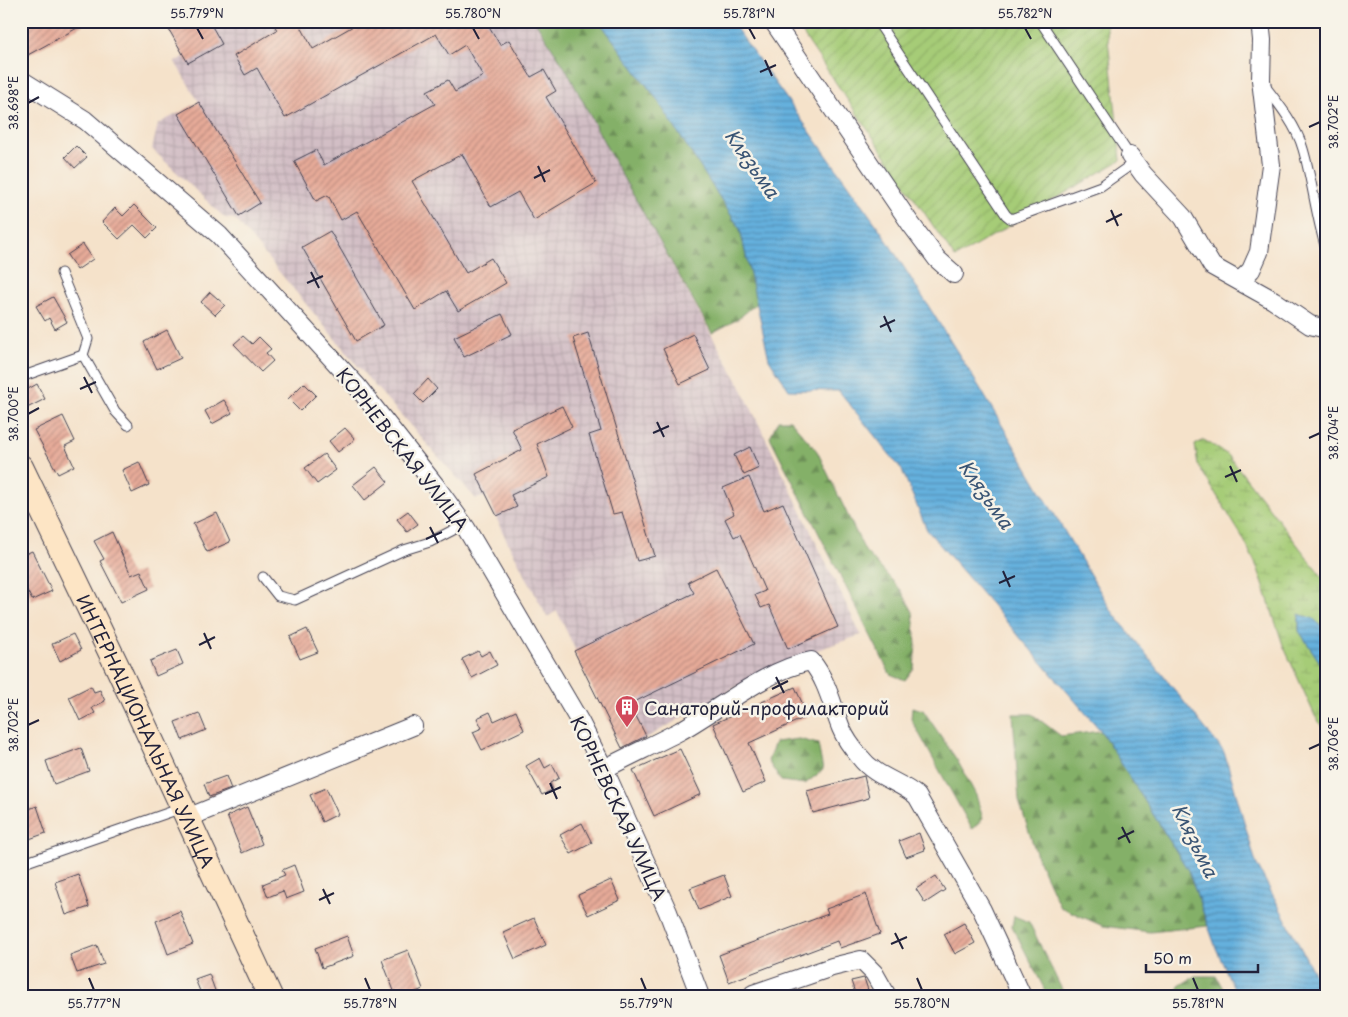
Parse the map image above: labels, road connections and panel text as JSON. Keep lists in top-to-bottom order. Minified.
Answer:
{"streets":{"street":["КОРНЕВСКАЯ УЛИЦА","ИНТЕРНАЦИОНАЛЬНАЯ УЛИЦА"]},"water":["Клязьма"],"places":{"building":["Санаторий-профилакторий"]},"scale_bar":"50 m","coordinates":["55.779°N","55.780°N","55.781°N","55.782°N","38.698°E","38.702°E","38.700°E","38.704°E","38.706°E","55.777°N","55.778°N"]}
